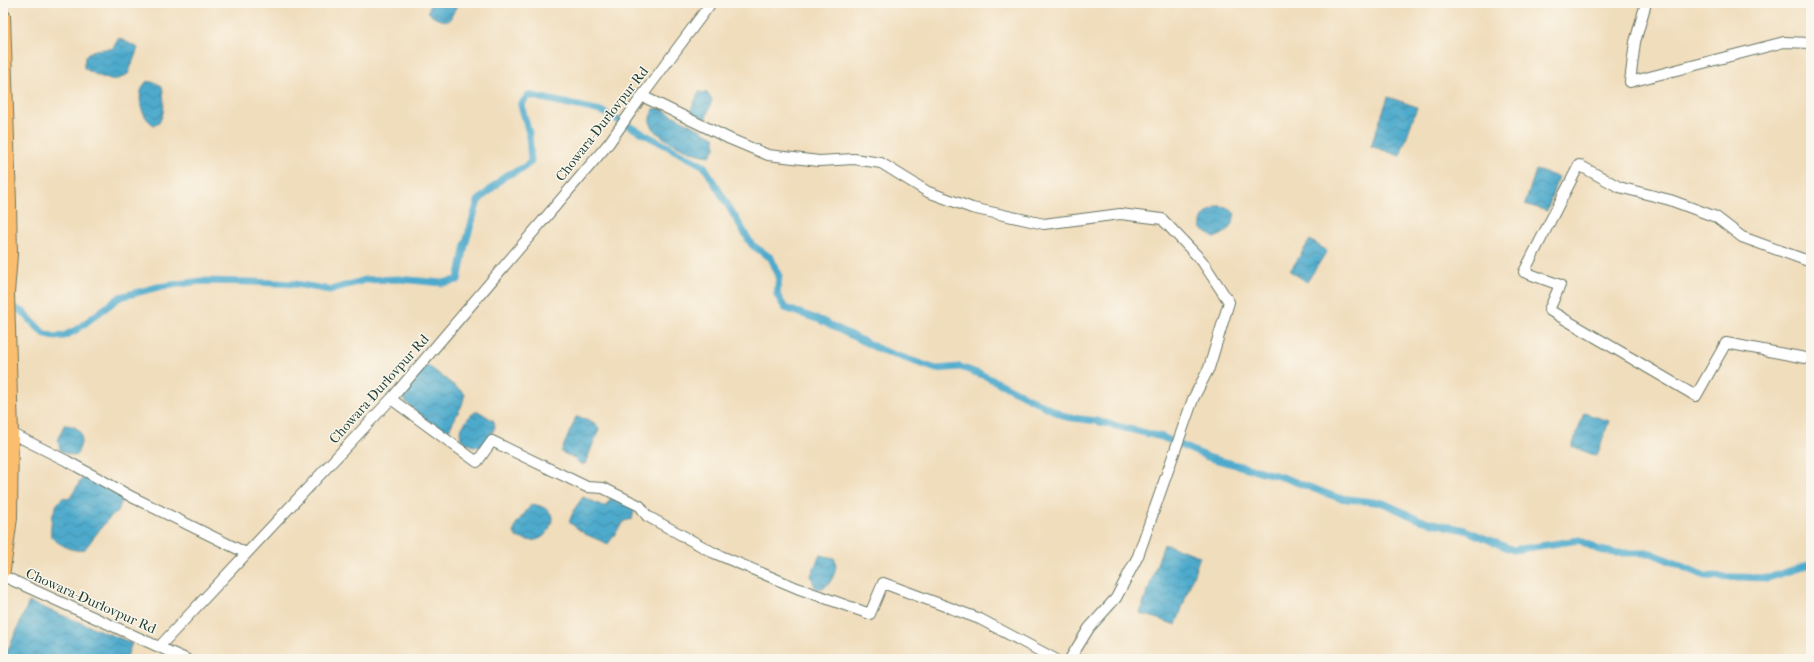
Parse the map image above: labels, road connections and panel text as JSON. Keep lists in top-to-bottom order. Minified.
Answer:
{"streets":{"street":["Chowara-Durlovpur Rd"]}}
